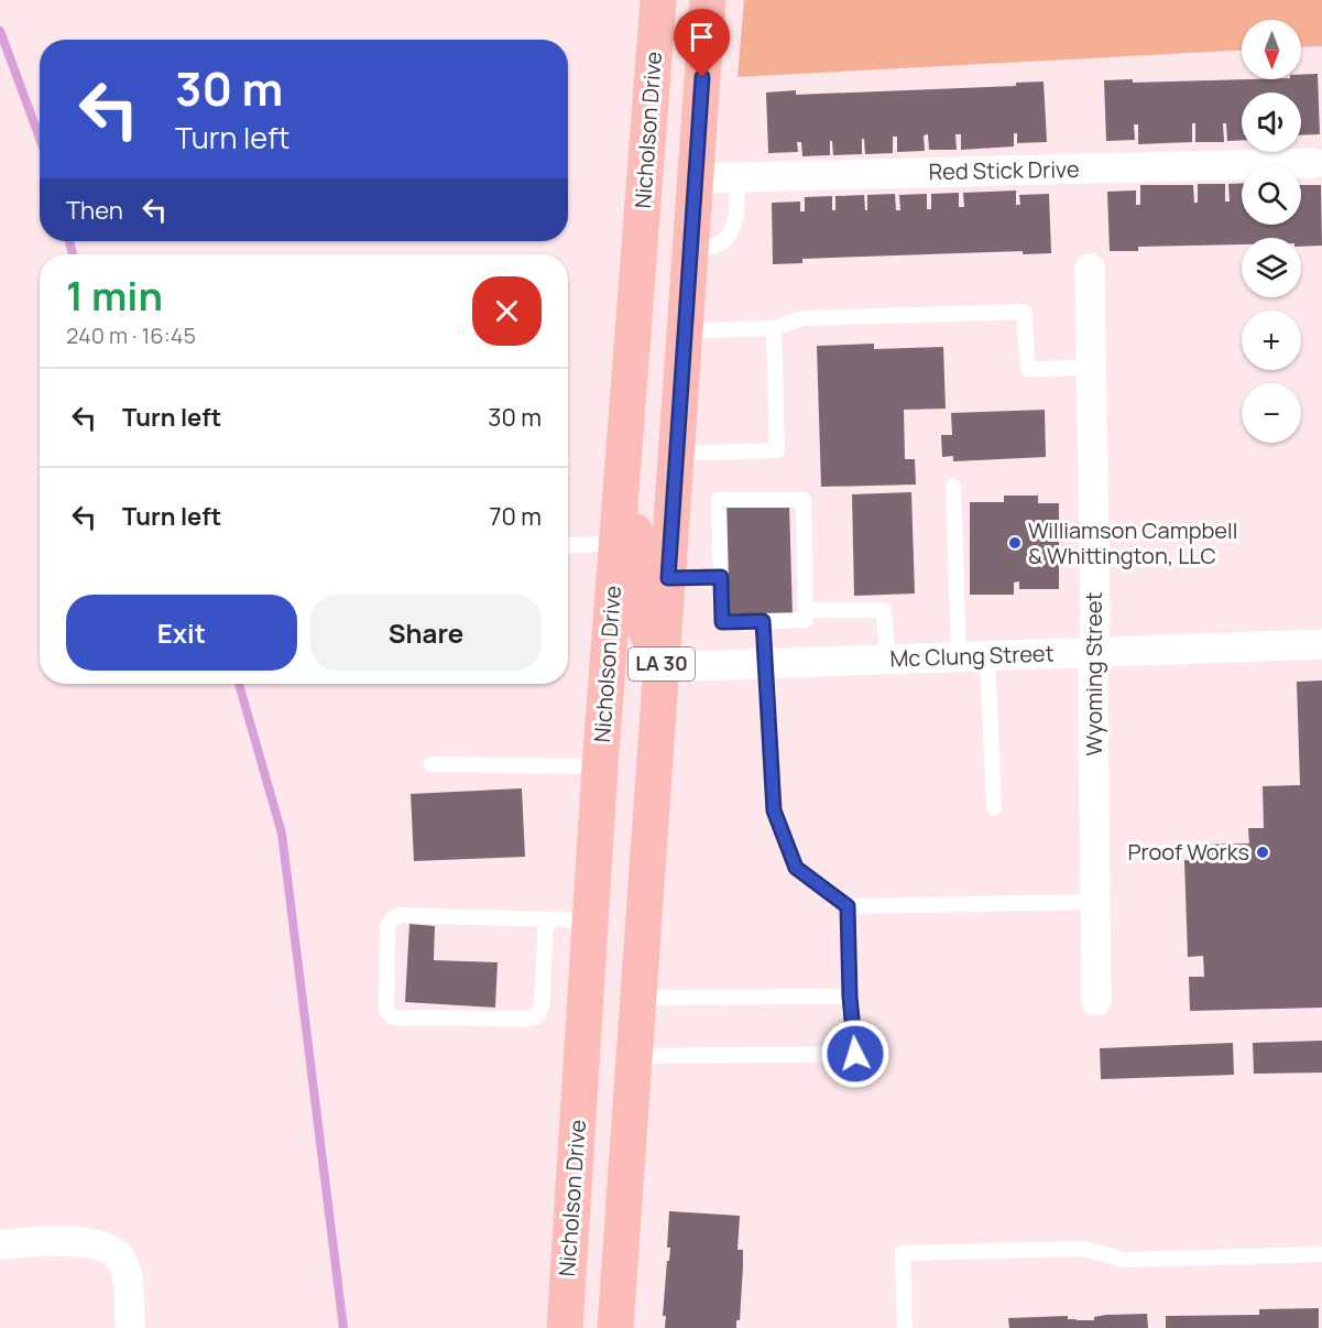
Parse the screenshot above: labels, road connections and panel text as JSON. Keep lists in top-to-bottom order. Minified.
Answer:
{"streets":{"main road":["Nicholson Drive","LA 30"],"street":["Red Stick Drive","Mc Clung Street","Wyoming Street"]},"crossings":[["Red Stick Drive","LA 30"],["Mc Clung Street","LA 30"],["Mc Clung Street","Wyoming Street"]],"places":["Williamson Campbell & Whittington, LLC","Proof Works"],"north":"bottom","page":{"map_buttons":["+","−"],"turn":["30 m","Turn left"],"then":"Then","heading":["1 min","240 m · 16:45"],"list":[{"name":"Turn left","value":"30 m"},{"name":"Turn left","value":"70 m"}],"buttons":["Exit","Share"]}}
